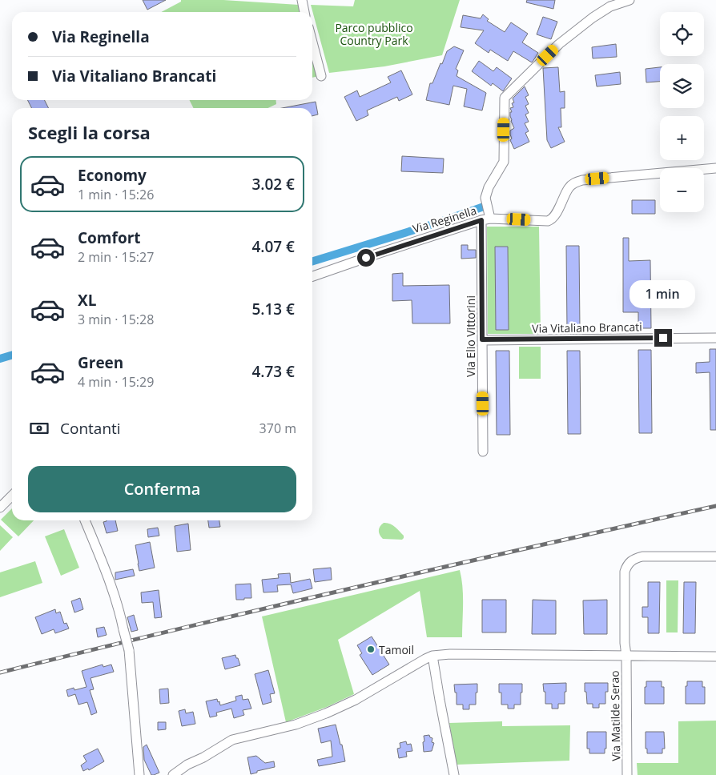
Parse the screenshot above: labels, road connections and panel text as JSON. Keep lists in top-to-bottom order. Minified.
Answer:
{"streets":{"street":["Via Reginella","Via Vitaliano Brancati","Via Elio Vittorini","Via Matilde Serao"]},"crossings":[["Via Reginella","Via Elio Vittorini"],["Via Vitaliano Brancati","Via Elio Vittorini"]],"parks":["Parco pubblico Country Park"],"places":["Tamoil"],"page":{"map_buttons":["+","−"],"banner":["Via Reginella","Via Vitaliano Brancati"],"heading":"Scegli la corsa","list":[{"name":"Economy","note":"1 min · 15:26","value":"3.02 €"},{"name":"Comfort","note":"2 min · 15:27","value":"4.07 €"},{"name":"XL","note":"3 min · 15:28","value":"5.13 €"},{"name":"Green","note":"4 min · 15:29","value":"4.73 €"}],"bubble":"1 min","pay":["Contanti","370 m"],"buttons":"Conferma"}}
